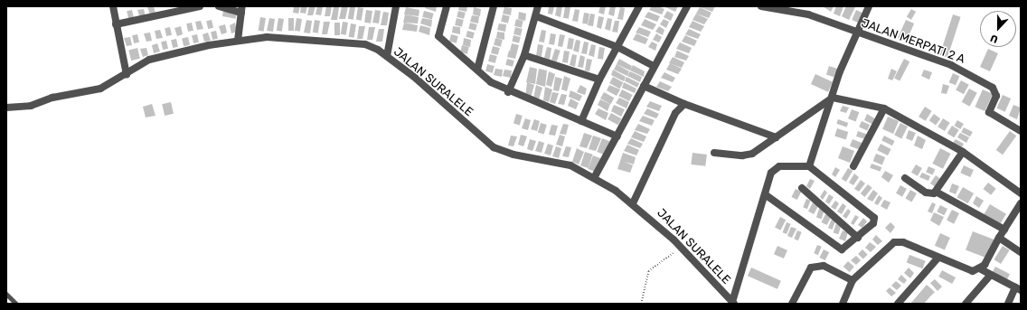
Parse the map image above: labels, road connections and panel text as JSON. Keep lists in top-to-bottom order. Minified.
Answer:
{"streets":{"street":["JALAN MERPATI 2 A","JALAN SURALELE"]},"north":"bottom"}
